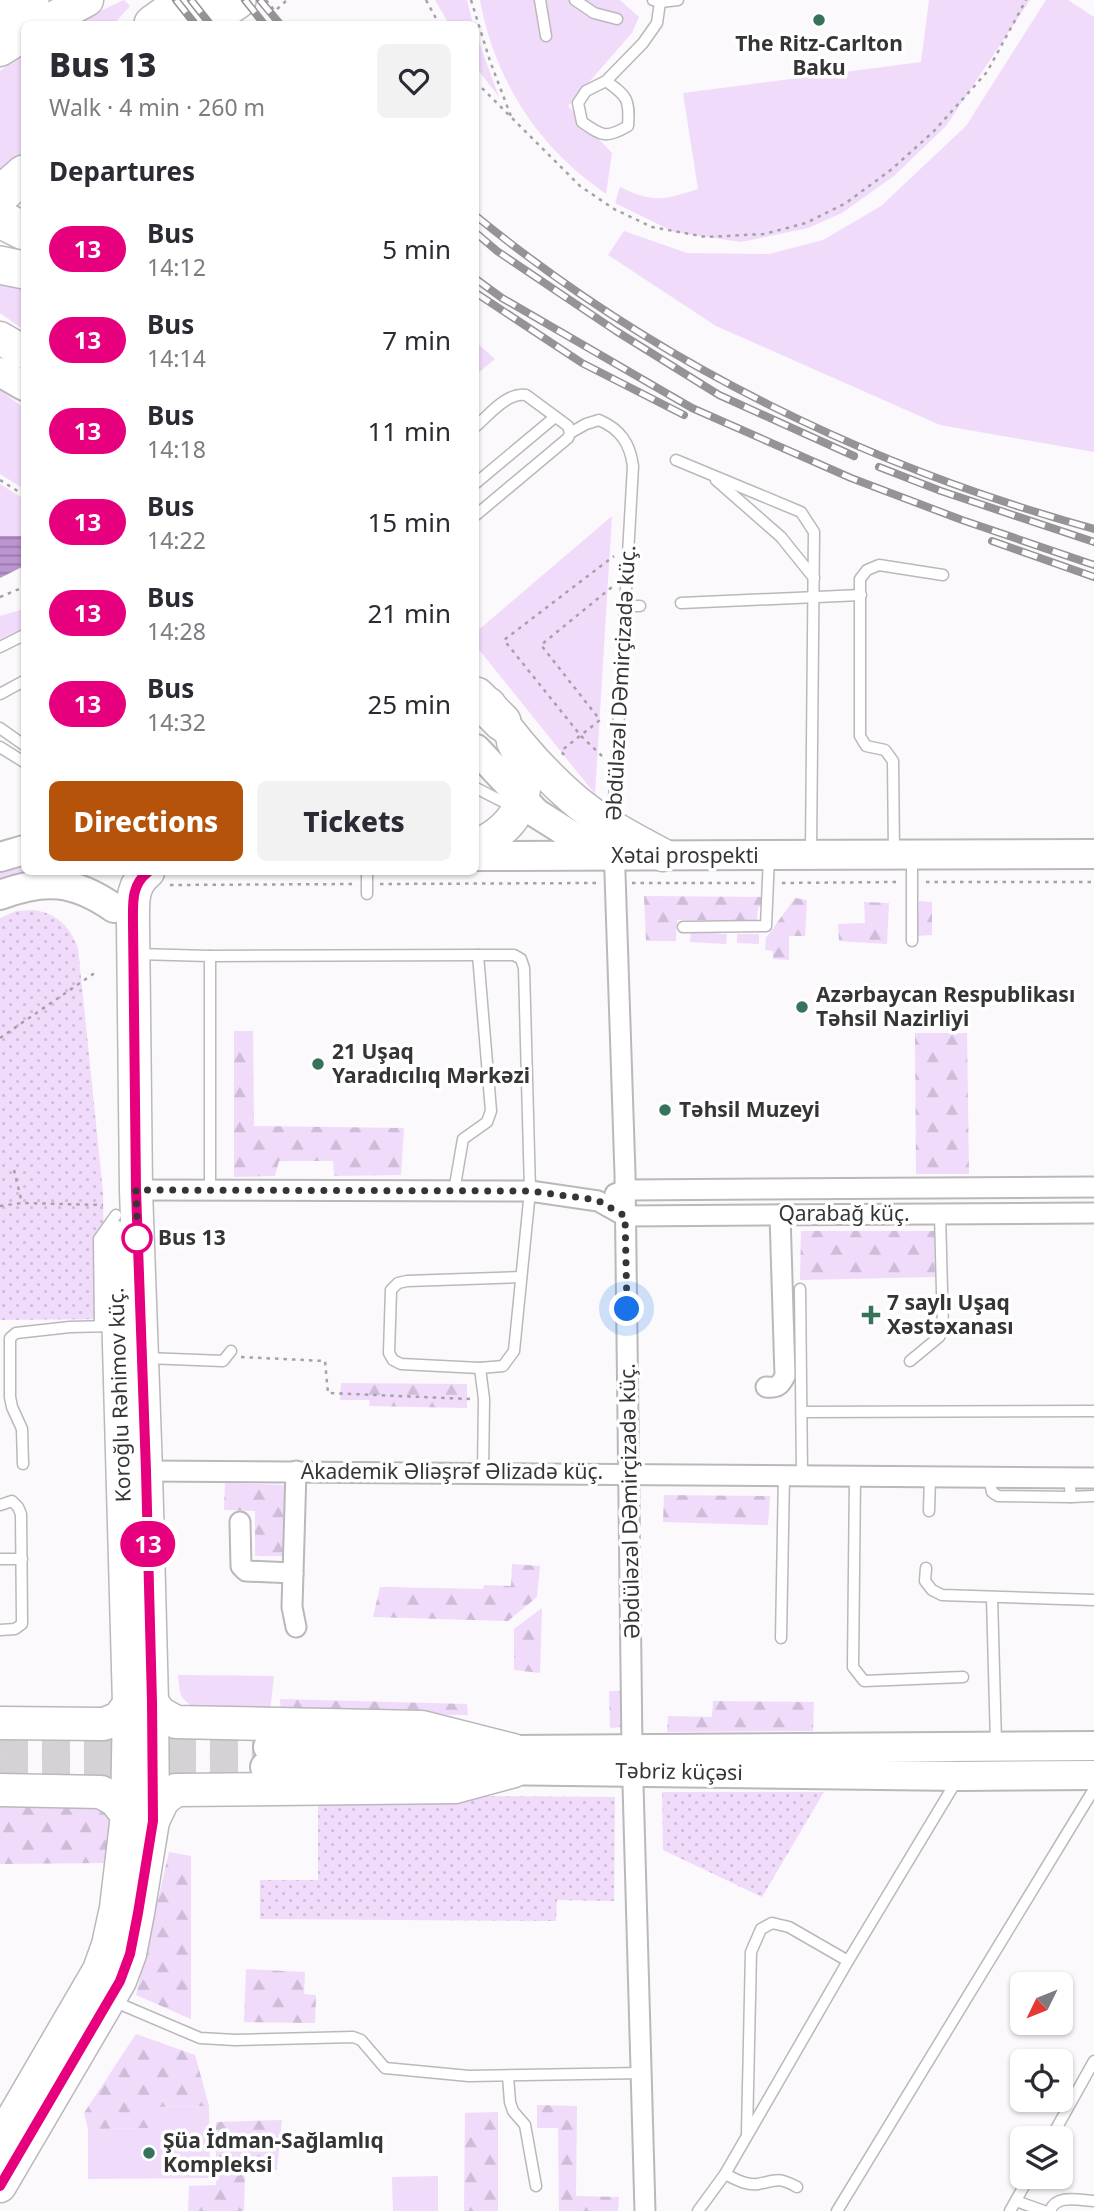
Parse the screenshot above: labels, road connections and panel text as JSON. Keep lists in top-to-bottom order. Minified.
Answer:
{"streets":{"main road":["Xətai prospekti","Koroğlu Rəhimov küç.","Təbriz küçəsi"],"street":["Əbdüləzəl DƏmirçizadə küç.","Qarabağ küç.","Akademik Əliəşrəf Əlizadə küç."]},"crossings":[["Əbdüləzəl DƏmirçizadə küç.","Xətai prospekti"],["Əbdüləzəl DƏmirçizadə küç.","Qarabağ küç."],["Əbdüləzəl DƏmirçizadə küç.","Akademik Əliəşrəf Əlizadə küç."],["Əbdüləzəl DƏmirçizadə küç.","Təbriz küçəsi"],["Qarabağ küç.","Koroğlu Rəhimov küç."],["Koroğlu Rəhimov küç.","Akademik Əliəşrəf Əlizadə küç."]],"places":{"other":["The Ritz-Carlton Baku","Azərbaycan Respublikası Təhsil Nazirliyi","21 Uşaq Yaradıcılıq Mərkəzi","Təhsil Muzeyi","Bus 13","Şüa İdman-Sağlamlıq Kompleksi"],"health":["7 saylı Uşaq Xəstəxanası"]},"lines":["bus line 13"],"north":"bottom left","page":{"on_map":"13","heading":[["Bus 13","Walk · 4 min · 260 m"],"Departures"],"list":[{"mark":"13","name":"Bus","note":"14:12","value":"5 min"},{"mark":"13","name":"Bus","note":"14:14","value":"7 min"},{"mark":"13","name":"Bus","note":"14:18","value":"11 min"},{"mark":"13","name":"Bus","note":"14:22","value":"15 min"},{"mark":"13","name":"Bus","note":"14:28","value":"21 min"},{"mark":"13","name":"Bus","note":"14:32","value":"25 min"}],"buttons":["Directions","Tickets"]}}
